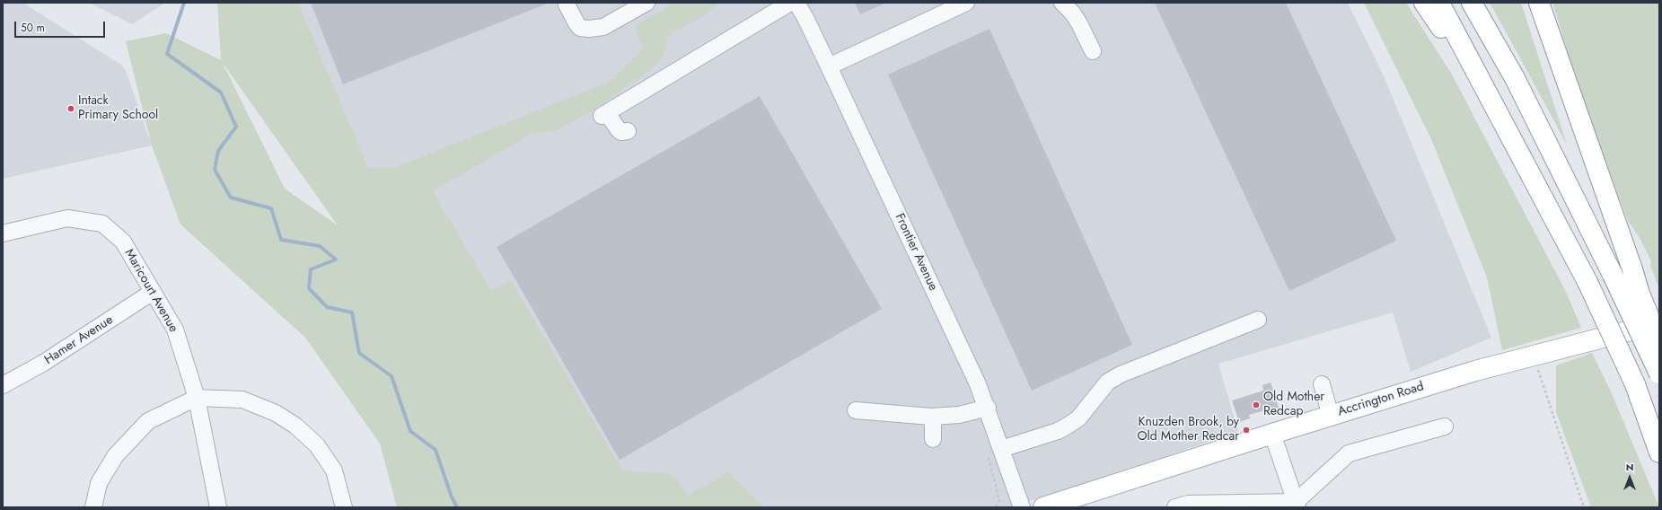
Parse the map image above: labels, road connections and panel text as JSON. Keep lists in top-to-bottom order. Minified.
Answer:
{"streets":{"main road":["Accrington Road"],"street":["Frontier Avenue","Maricourt Avenue","Hamer Avenue"]},"crossings":[["Maricourt Avenue","Hamer Avenue"]],"places":["Intack Primary School","Old Mother Redcap","Knuzden Brook, by Old Mother Redcar"],"scale_bar":"50 m","north":"top"}
